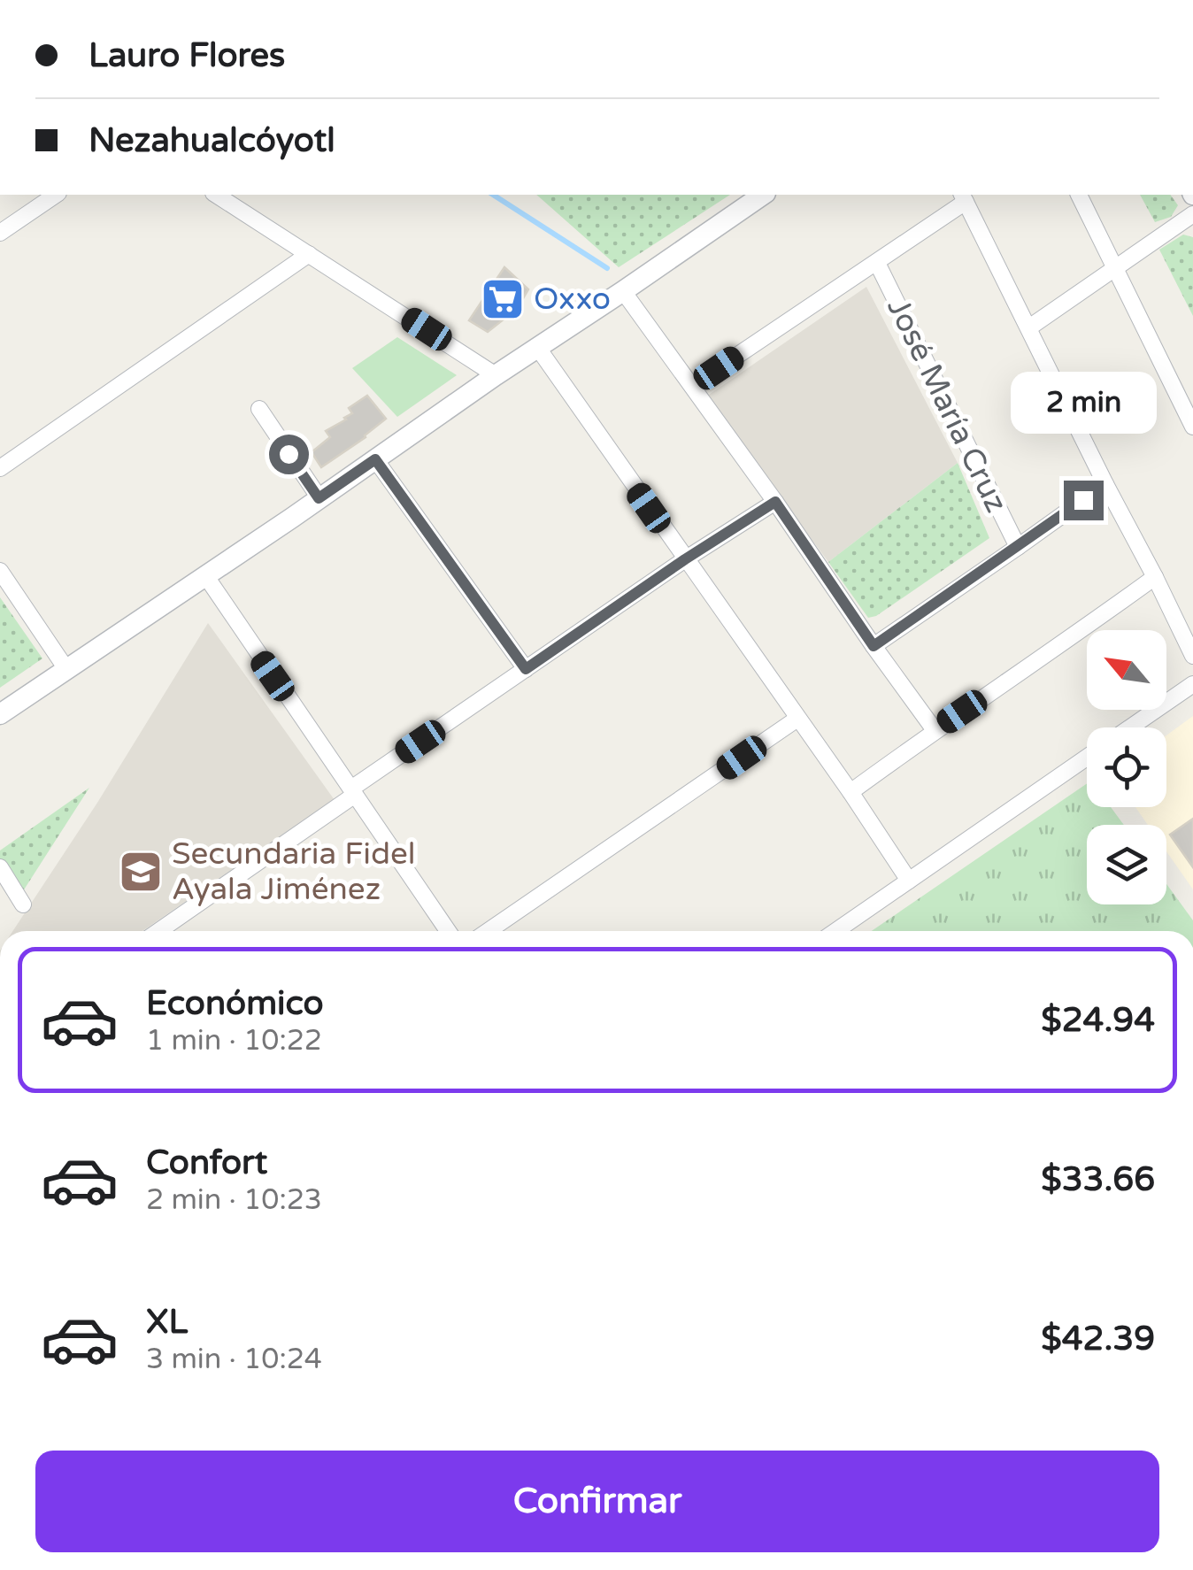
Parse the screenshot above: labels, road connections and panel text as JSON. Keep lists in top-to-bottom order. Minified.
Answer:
{"streets":{"street":["José María Cruz"]},"places":{"supermarket":["Oxxo"],"school or university":["Secundaria Fidel Ayala Jiménez"]},"north":"top left","page":{"banner":["Lauro Flores","Nezahualcóyotl"],"bubble":"2 min","list":[{"name":"Económico","note":"1 min · 10:22","value":"$24.94"},{"name":"Confort","note":"2 min · 10:23","value":"$33.66"},{"name":"XL","note":"3 min · 10:24","value":"$42.39"}],"buttons":"Confirmar"}}
